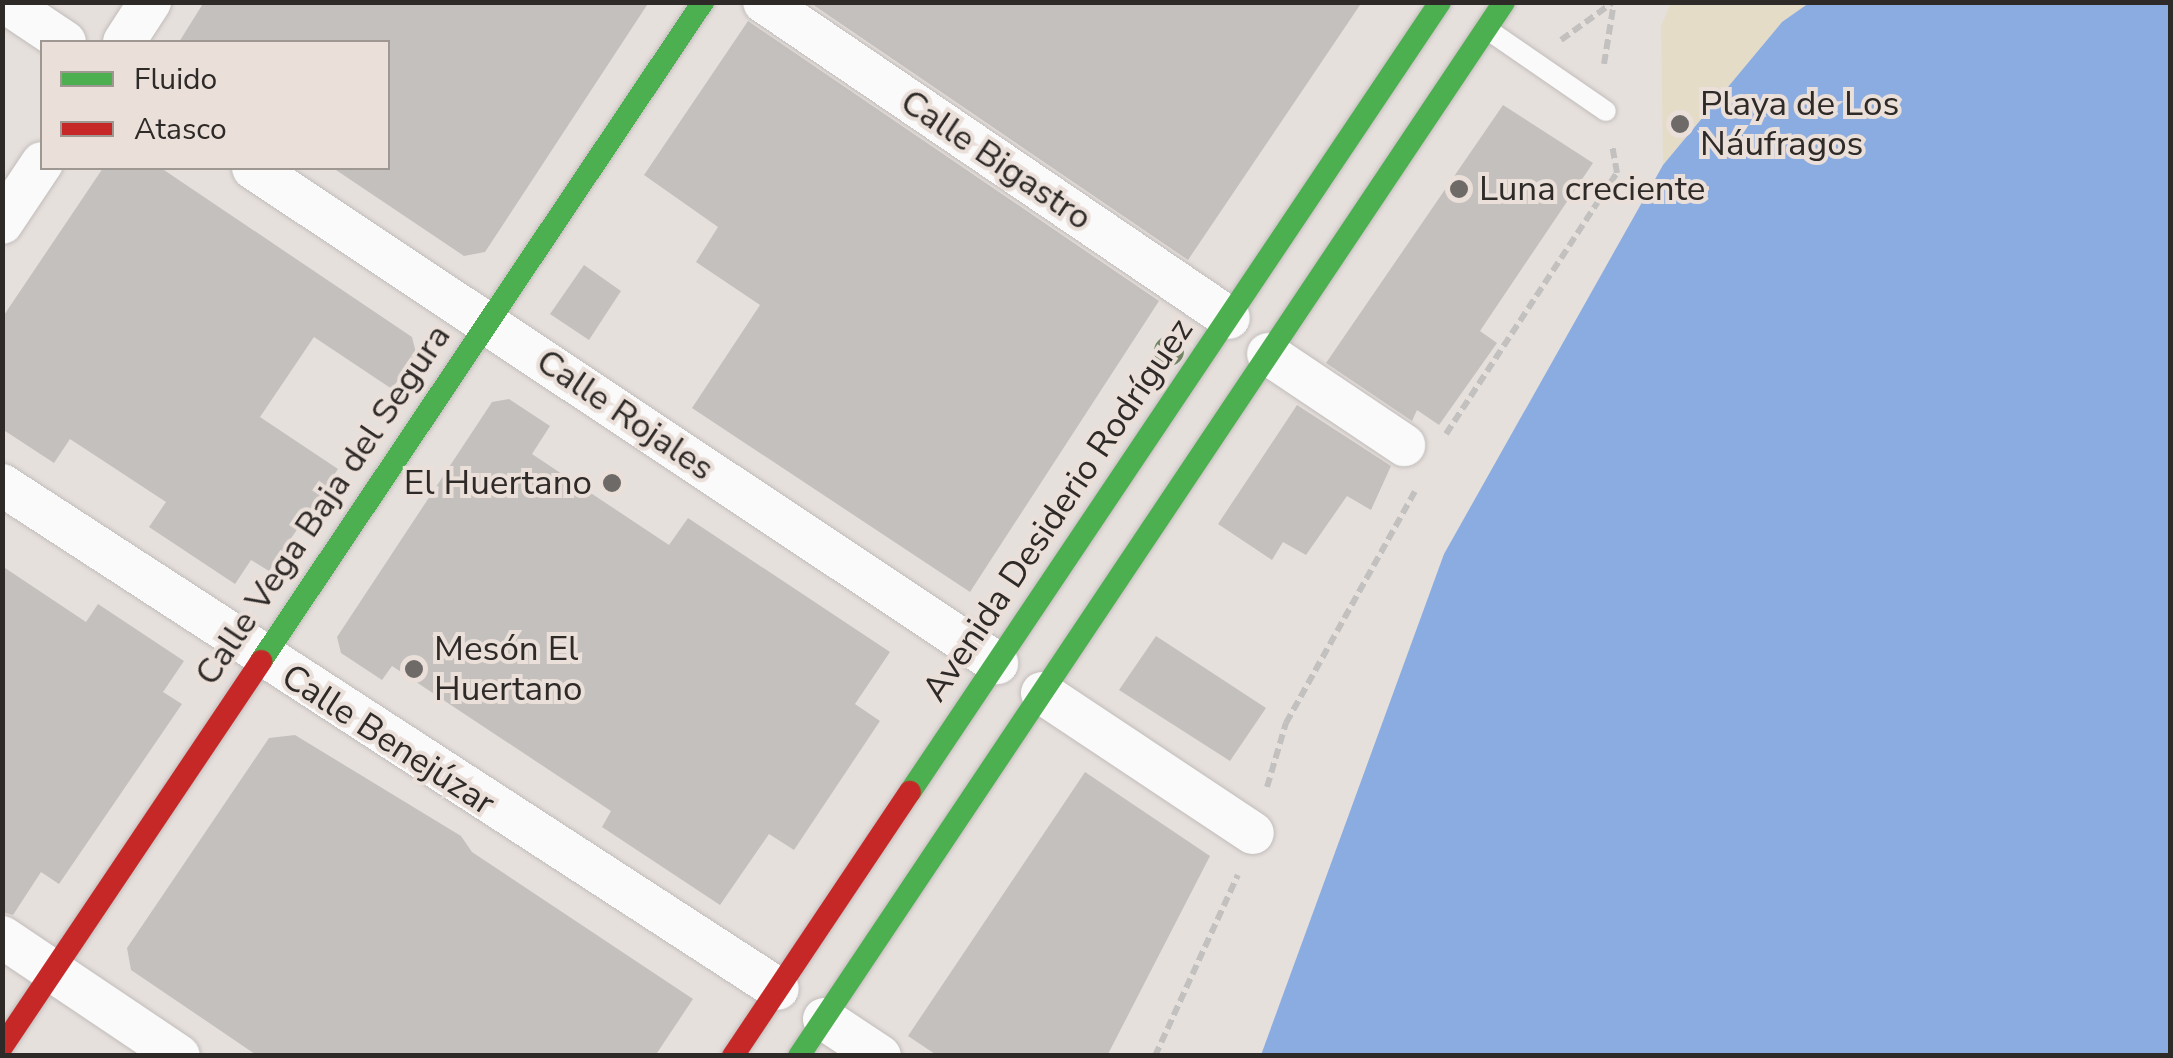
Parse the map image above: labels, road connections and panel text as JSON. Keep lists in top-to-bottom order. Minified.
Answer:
{"streets":{"street":["Calle Bigastro","Calle Rojales","Calle Vega Baja del Segura","Avenida Desiderio Rodríguez","Calle Benejúzar"]},"crossings":[["Calle Bigastro","Avenida Desiderio Rodríguez"],["Calle Rojales","Calle Vega Baja del Segura"],["Calle Rojales","Avenida Desiderio Rodríguez"],["Calle Vega Baja del Segura","Calle Benejúzar"],["Avenida Desiderio Rodríguez","Calle Benejúzar"]],"places":["Playa de Los Náufragos","Luna creciente","El Huertano","Mesón El Huertano"],"legend":["Fluido","Atasco"]}
